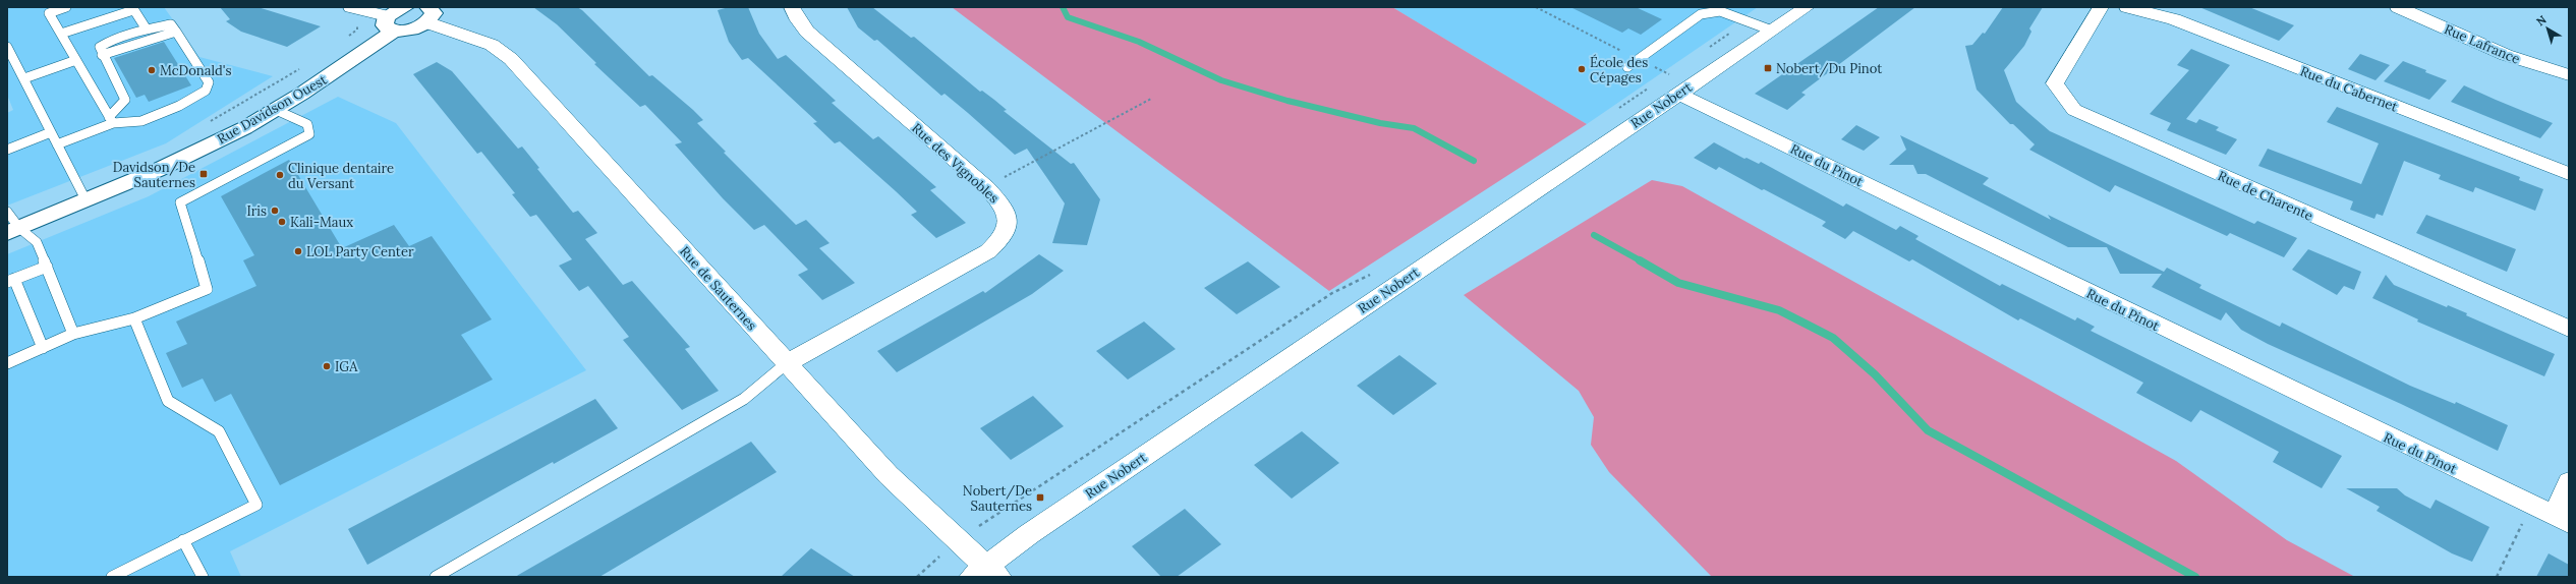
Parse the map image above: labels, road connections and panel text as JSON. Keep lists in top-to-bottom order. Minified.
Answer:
{"streets":{"street":["Rue Lafrance","Rue du Cabernet","Rue Nobert","Rue Davidson Ouest","Rue des Vignobles","Rue du Pinot","Rue de Charente","Rue de Sauternes"]},"crossings":[["Rue Nobert","Rue du Pinot"],["Rue Nobert","Rue de Sauternes"],["Rue Davidson Ouest","Rue de Sauternes"],["Rue des Vignobles","Rue de Sauternes"]],"places":{"transit":["Nobert/Du Pinot","Davidson/De Sauternes","Nobert/De Sauternes"],"other":["École des Cépages","McDonald's","Clinique dentaire du Versant","Iris","Kali-Maux","LOL Party Center","IGA"]},"north":"top left"}
